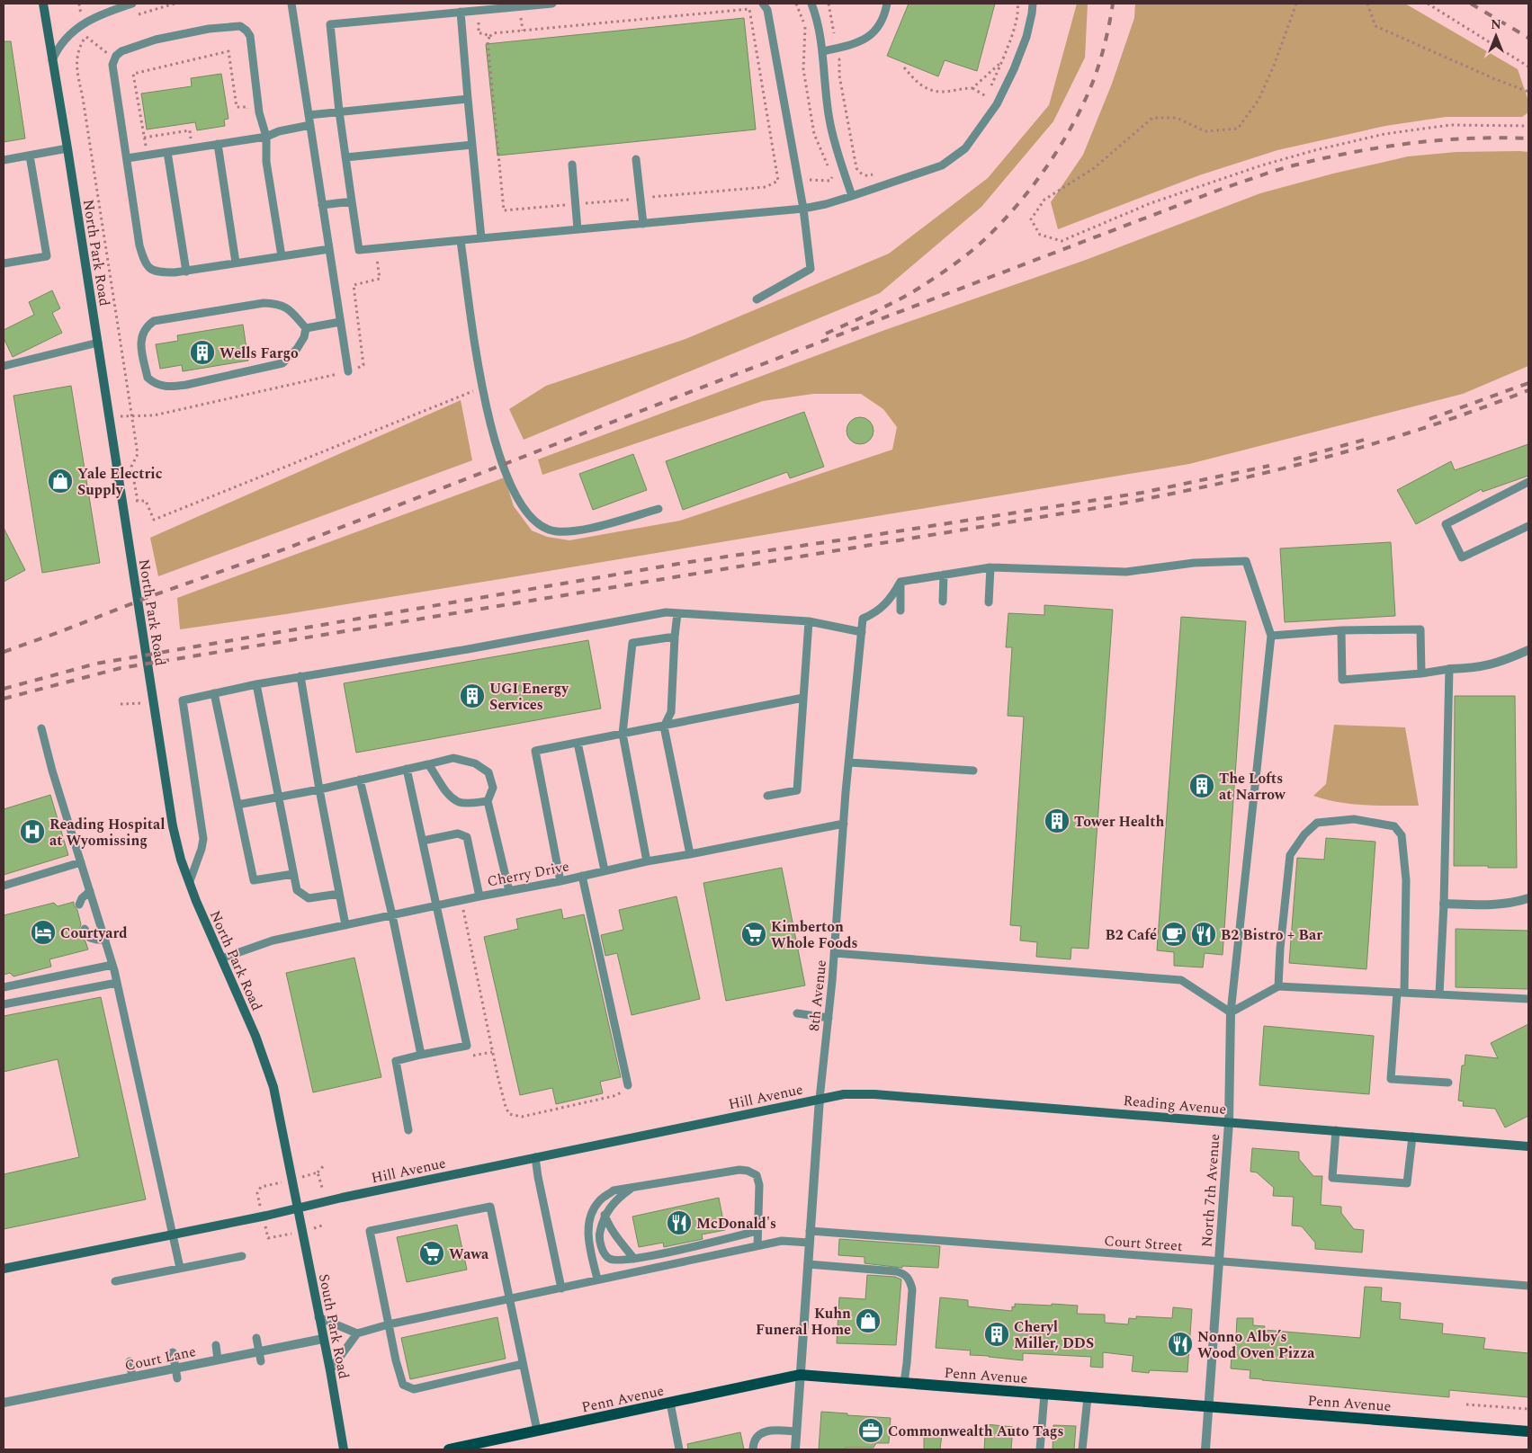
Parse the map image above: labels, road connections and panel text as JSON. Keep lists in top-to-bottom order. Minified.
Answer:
{"streets":{"main road":["Penn Avenue"],"street":["North Park Road","8th Avenue","Hill Avenue","Reading Avenue","North 7th Avenue","South Park Road","Court Lane"],"lane":["Cherry Drive","Court Street"]},"crossings":[["North Park Road","Cherry Drive"],["North Park Road","Hill Avenue"],["North Park Road","South Park Road"],["Cherry Drive","8th Avenue"],["8th Avenue","Hill Avenue"],["8th Avenue","Reading Avenue"],["8th Avenue","Court Street"],["8th Avenue","Penn Avenue"],["Hill Avenue","Reading Avenue"],["Hill Avenue","South Park Road"],["Reading Avenue","North 7th Avenue"],["North 7th Avenue","Court Street"],["North 7th Avenue","Penn Avenue"],["South Park Road","Court Lane"]],"places":{"building":["Wells Fargo","UGI Energy Services","The Lofts at Narrow","Tower Health","Cheryl Miller, DDS"],"shop":["Yale Electric Supply","Kuhn Funeral Home"],"hospital":["Reading Hospital at Wyomissing"],"hotel":["Courtyard"],"supermarket":["Kimberton Whole Foods","Wawa"],"cafe":["B2 Café"],"restaurant":["B2 Bistro + Bar","McDonald's","Nonno Alby’s Wood Oven Pizza"],"office":["Commonwealth Auto Tags"]},"north":"top"}
